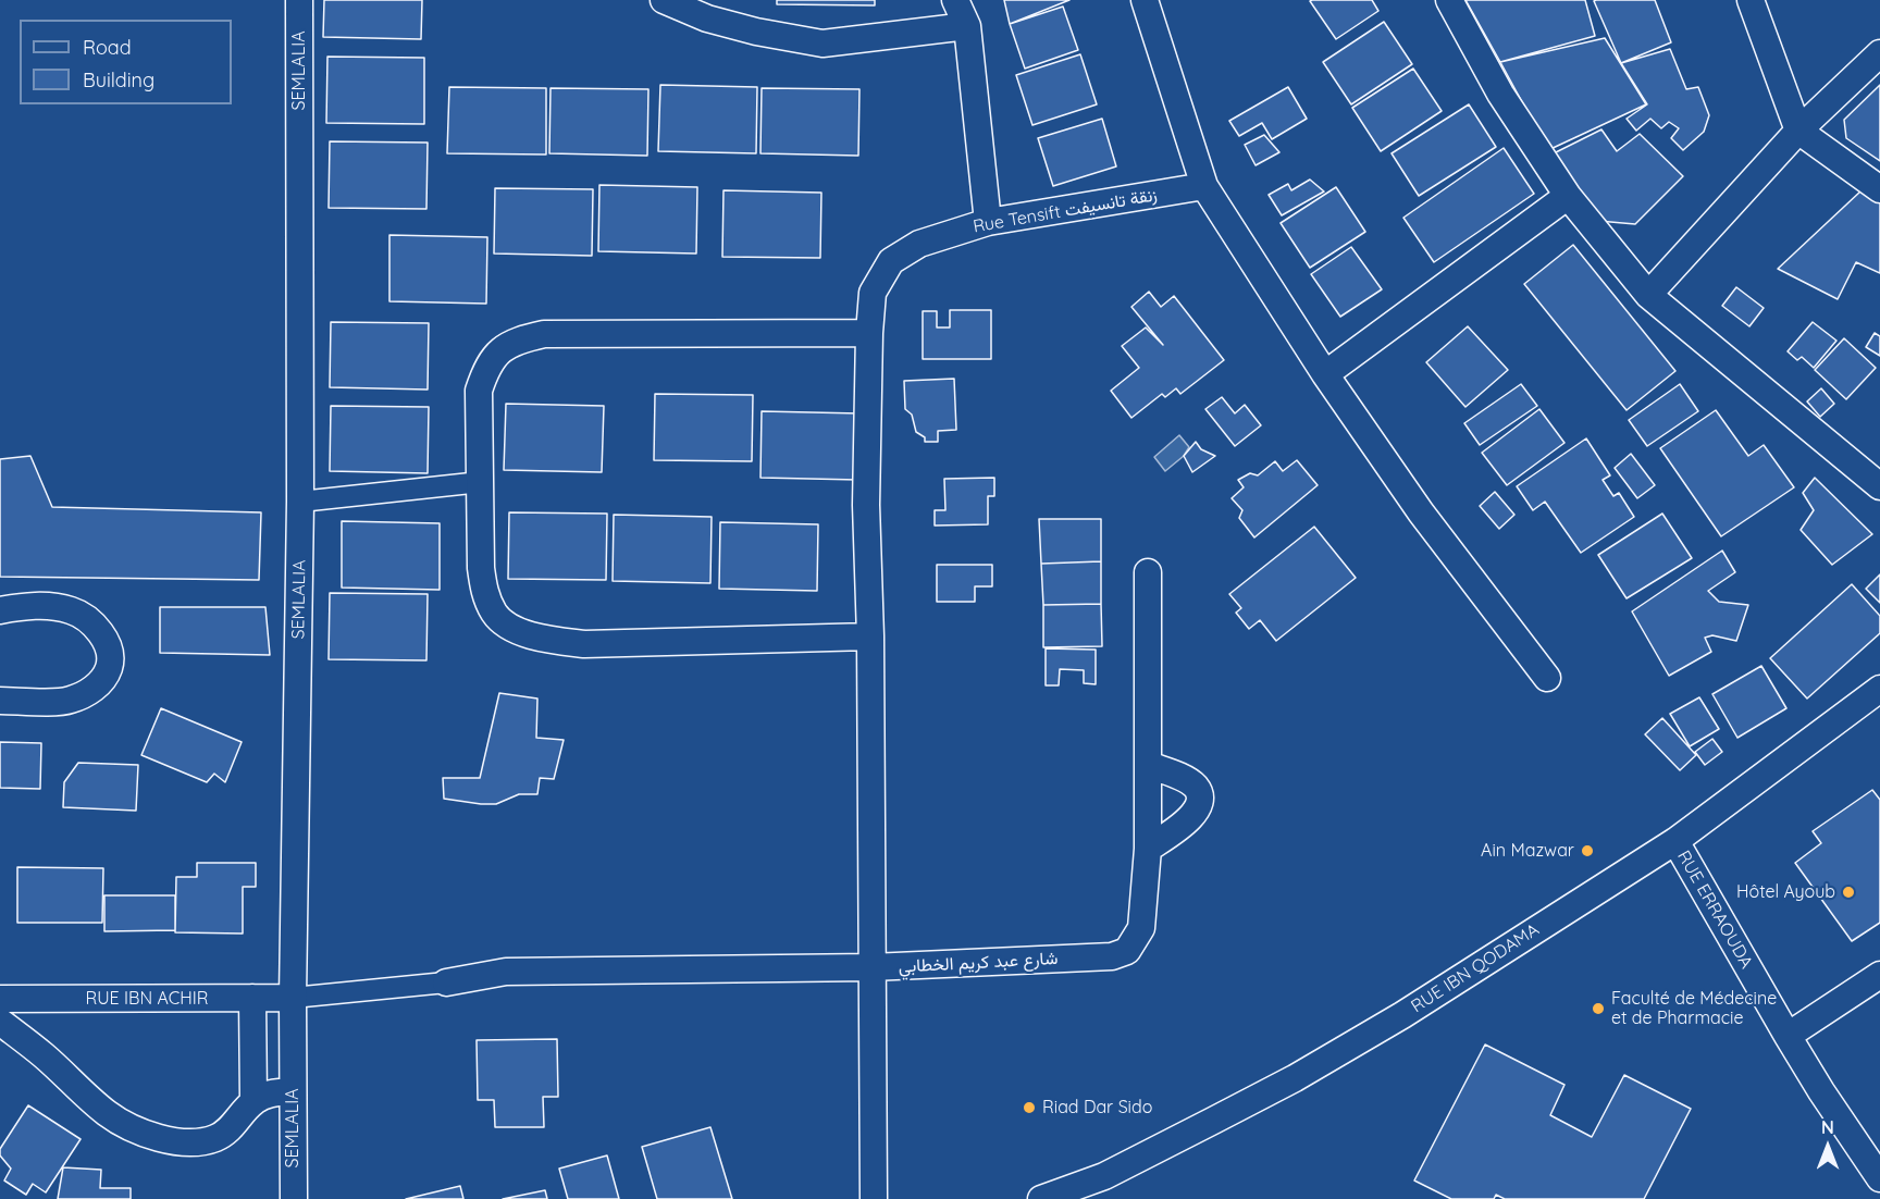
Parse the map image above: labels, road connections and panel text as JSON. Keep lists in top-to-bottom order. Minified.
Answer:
{"streets":{"street":["SEMLALIA","Rue Tensift زنقة تانسيفت","RUE ERRAOUDA","شارع عبد كريم الخطابي","RUE IBN QODAMA","RUE IBN ACHIR"]},"crossings":[["SEMLALIA","RUE IBN ACHIR"],["RUE ERRAOUDA","RUE IBN QODAMA"]],"places":["Ain Mazwar","Hôtel Ayoub","Faculté de Médecine et de Pharmacie","Riad Dar Sido"],"legend":["Road","Building"],"north":"top"}
